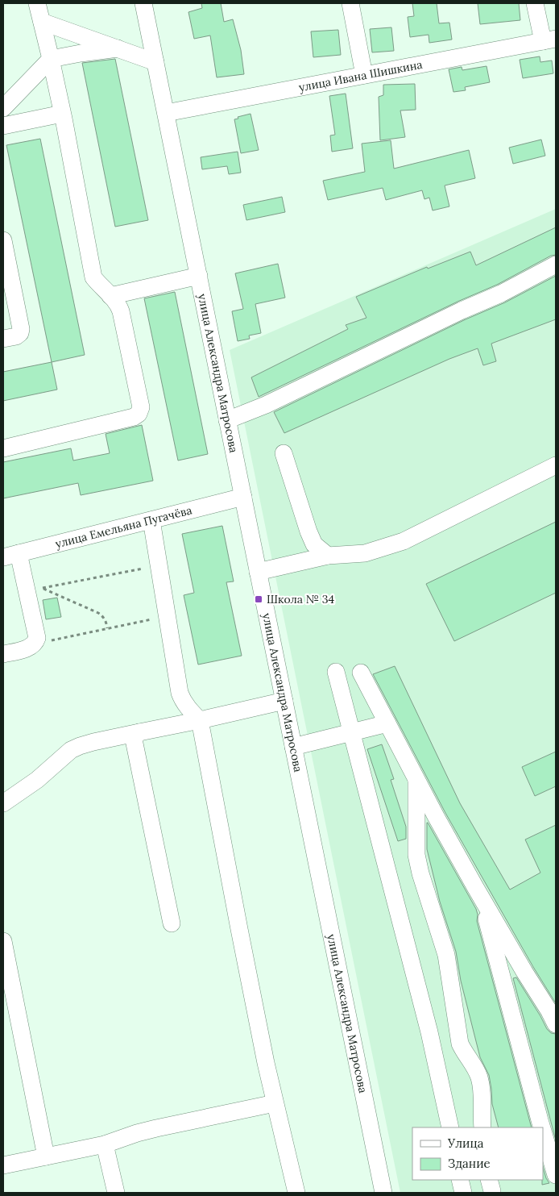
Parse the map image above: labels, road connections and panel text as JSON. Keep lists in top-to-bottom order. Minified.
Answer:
{"streets":{"street":["улица Ивана Шишкина","улица Александра Матросова","улица Емельяна Пугачёва"]},"crossings":[["улица Ивана Шишкина","улица Александра Матросова"],["улица Александра Матросова","улица Емельяна Пугачёва"]],"places":{"transit":["Школа № 34"]},"legend":["Улица","Здание"]}
